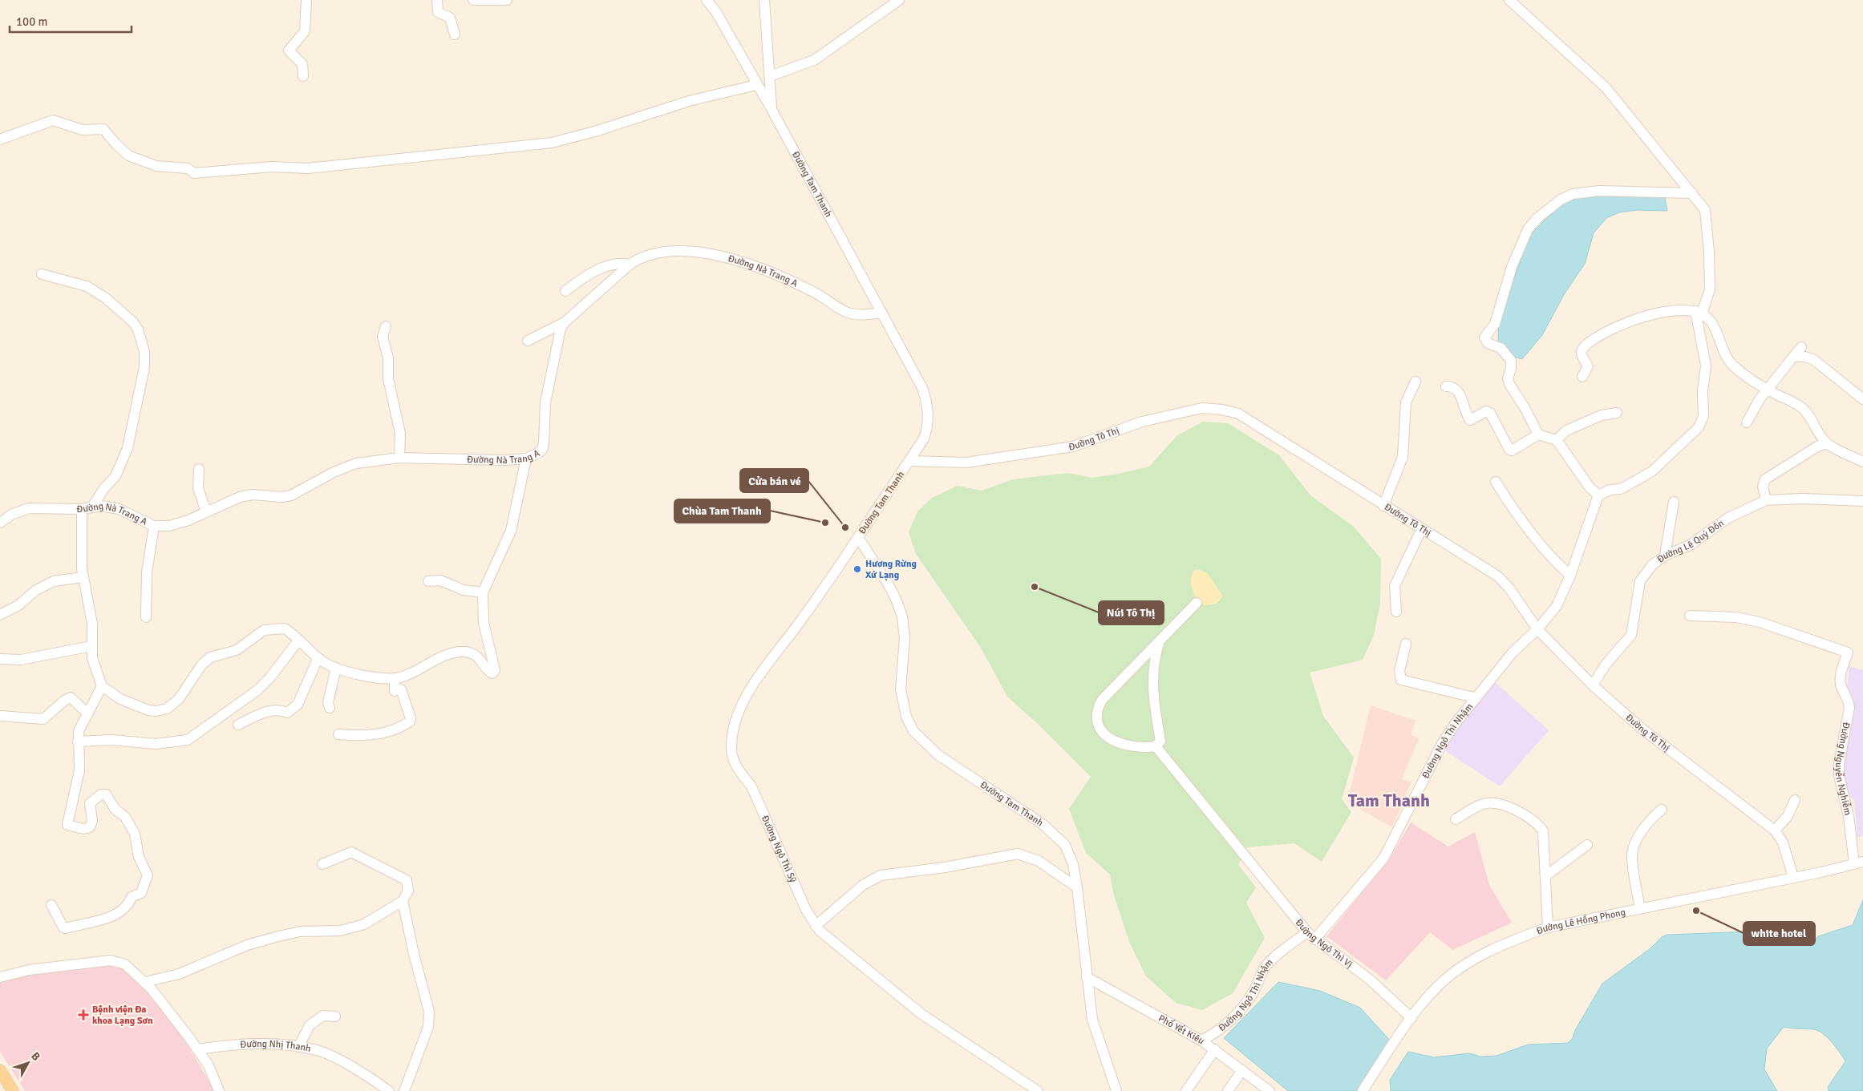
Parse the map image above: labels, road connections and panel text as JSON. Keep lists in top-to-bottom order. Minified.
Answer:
{"streets":{"street":["Đường Tam Thanh","Đường Nà Trang A","Đường Tô Thị","Đường Lê Quý Đôn","Đường Ngô Thì Nhậm","Đường Nguyễn Nghiễm","Đường Ngô Thì Sỹ","Đường Lê Hồng Phong","Đường Ngô Thì Vị","Phố Yết Kiêu","Đường Nhị Thanh"]},"crossings":[["Đường Tam Thanh","Đường Nà Trang A"],["Đường Tam Thanh","Đường Tô Thị"],["Đường Tam Thanh","Đường Ngô Thì Sỹ"],["Đường Tam Thanh","Phố Yết Kiêu"],["Đường Tô Thị","Đường Lê Quý Đôn"],["Đường Tô Thị","Đường Ngô Thì Nhậm"],["Đường Tô Thị","Đường Lê Hồng Phong"],["Đường Ngô Thì Nhậm","Đường Ngô Thì Vị"],["Đường Ngô Thì Nhậm","Phố Yết Kiêu"],["Đường Nguyễn Nghiễm","Đường Lê Hồng Phong"],["Đường Lê Hồng Phong","Đường Ngô Thì Vị"]],"districts":["Tam Thanh"],"places":{"other":["Chùa Tam Thanh","Cửa bán vé","Hương Rừng Xứ Lạng","Núi Tô Thị","white hotel"],"health":["Bệnh viện Đa khoa Lạng Sơn"]},"scale_bar":"100 m","north":"top right"}
